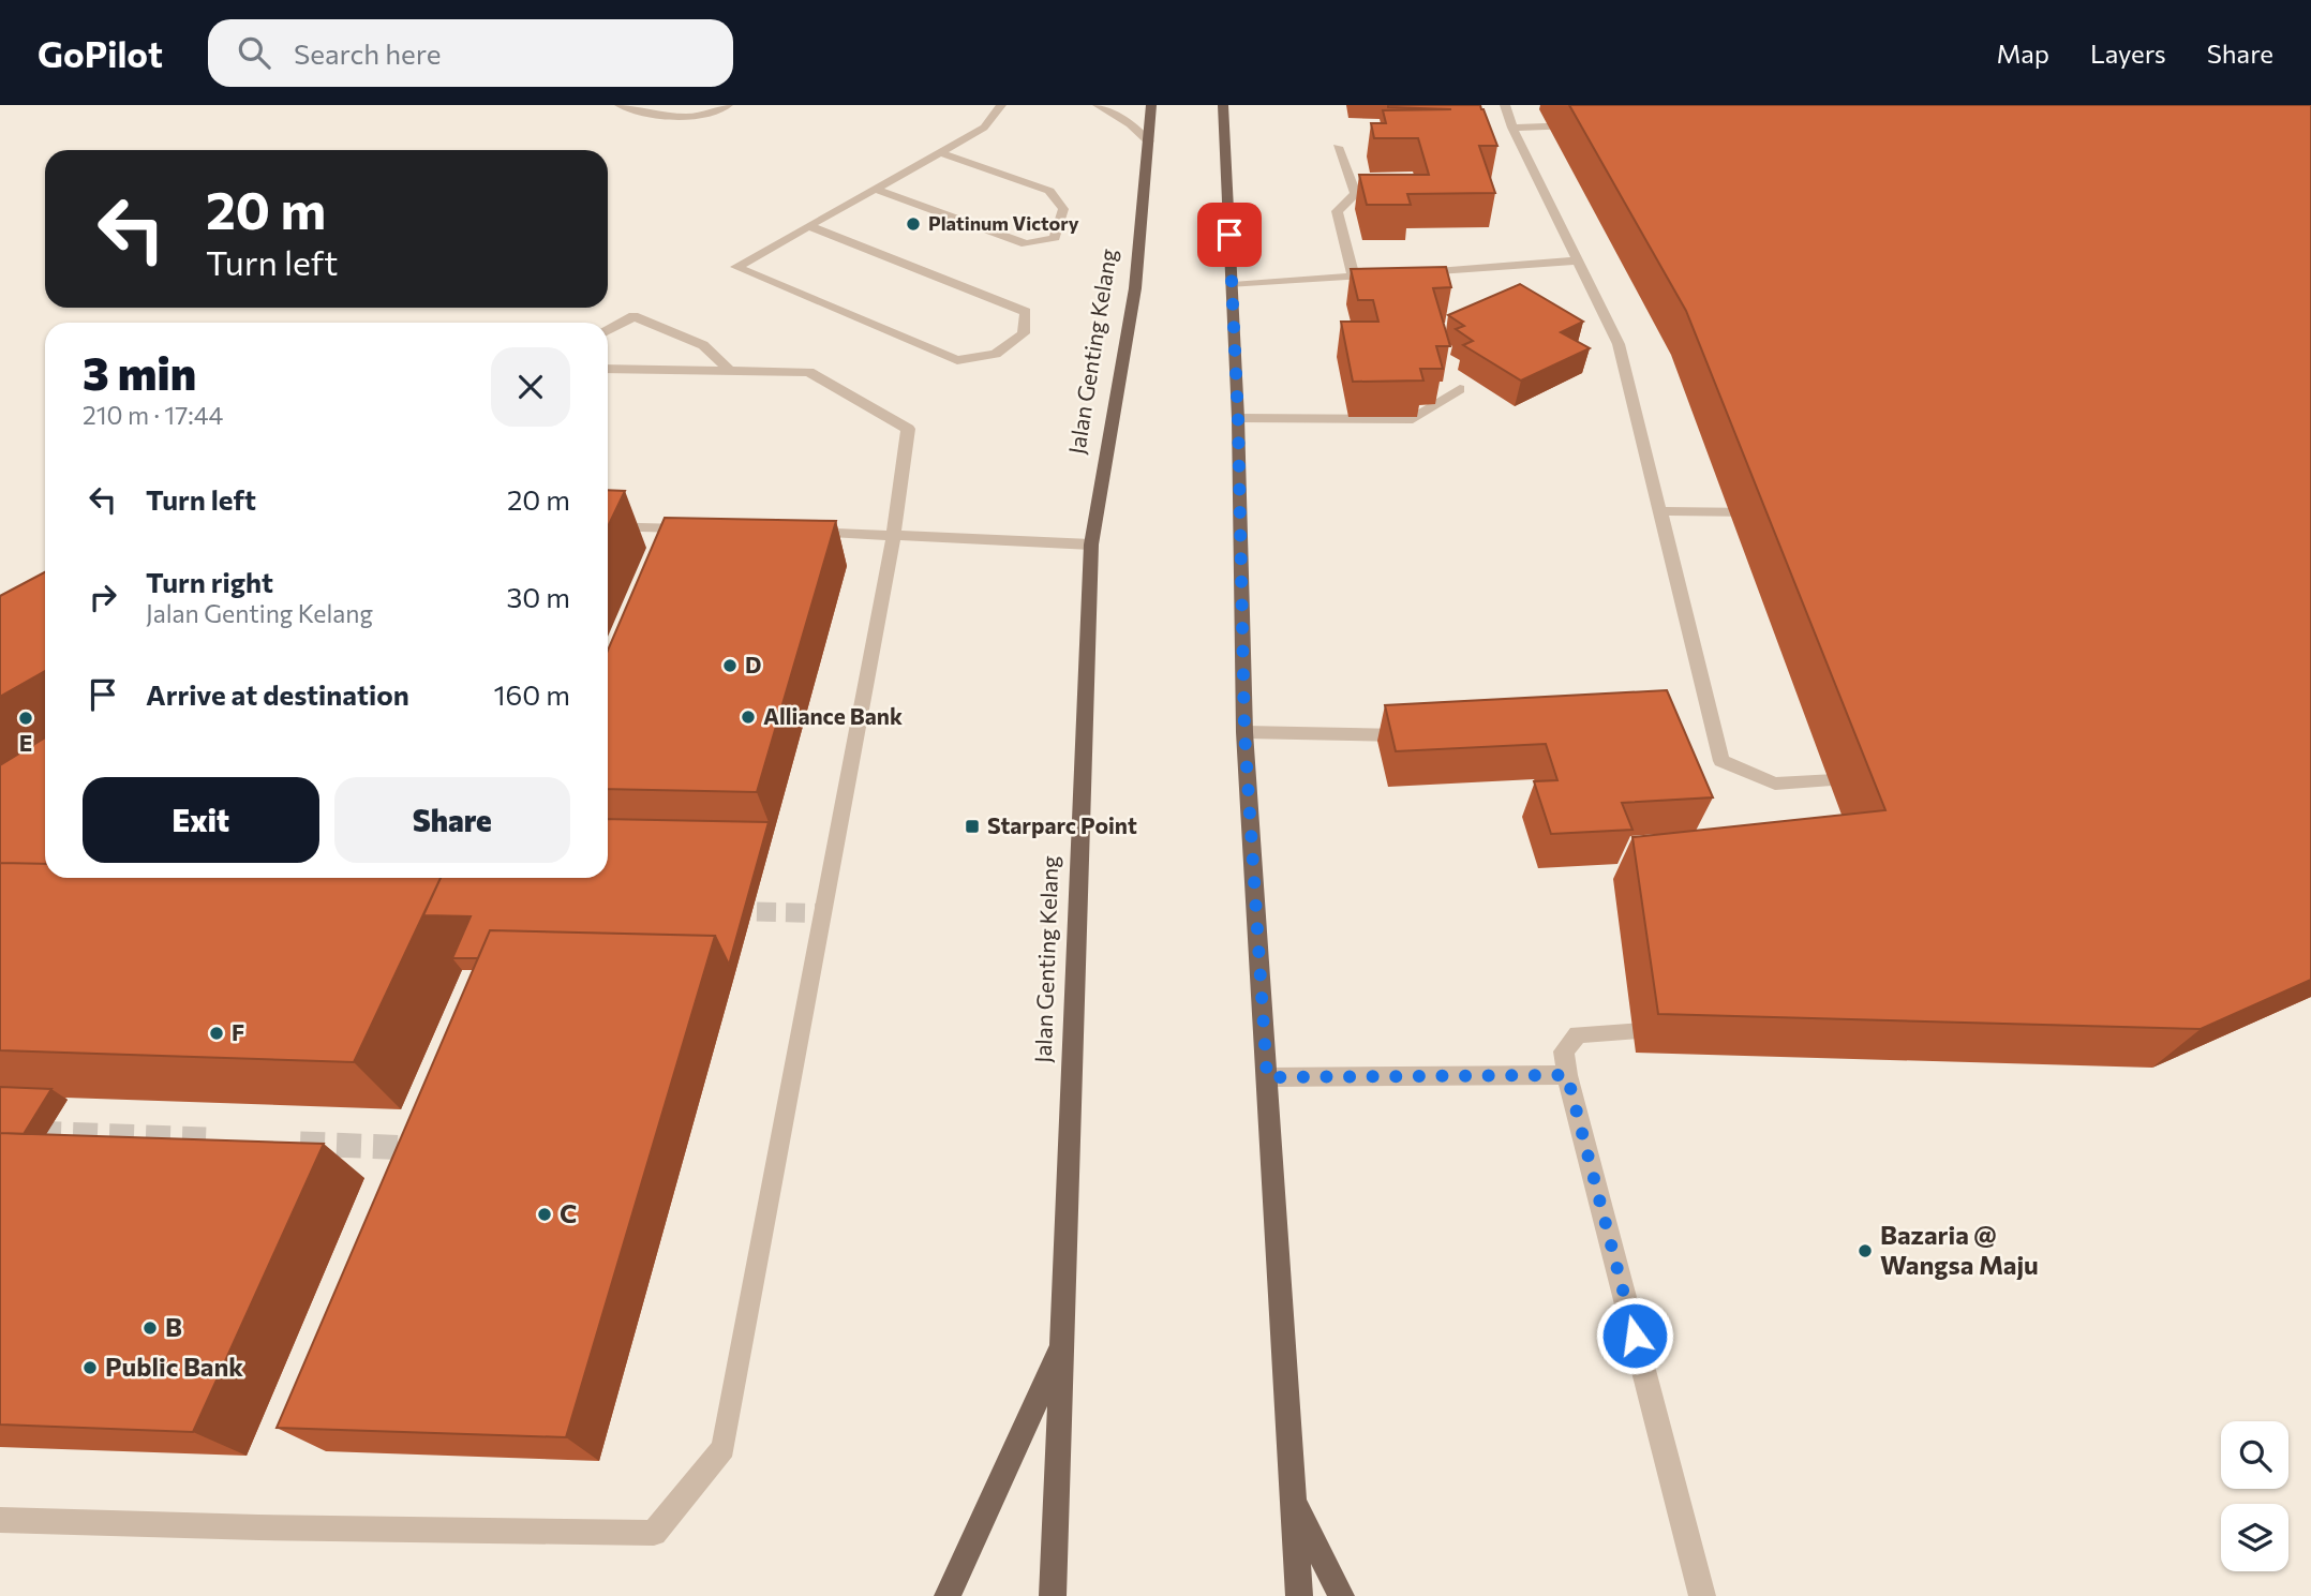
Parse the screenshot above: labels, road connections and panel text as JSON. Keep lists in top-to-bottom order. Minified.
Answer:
{"streets":{"main road":["Jalan Genting Kelang"]},"places":{"other":["Platinum Victory","D","Alliance Bank","E","F","C","Bazaria @ Wangsa Maju","B","Public Bank"],"transit":["Starparc Point"]},"page":{"header":"GoPilot","search":"Search here","nav":["Map","Layers","Share"],"turn":["20 m","Turn left"],"heading":["3 min","210 m · 17:44"],"list":[{"name":"Turn left","value":"20 m"},{"name":"Turn right","note":"Jalan Genting Kelang","value":"30 m"},{"name":"Arrive at destination","value":"160 m"}],"buttons":["Exit","Share"]}}
